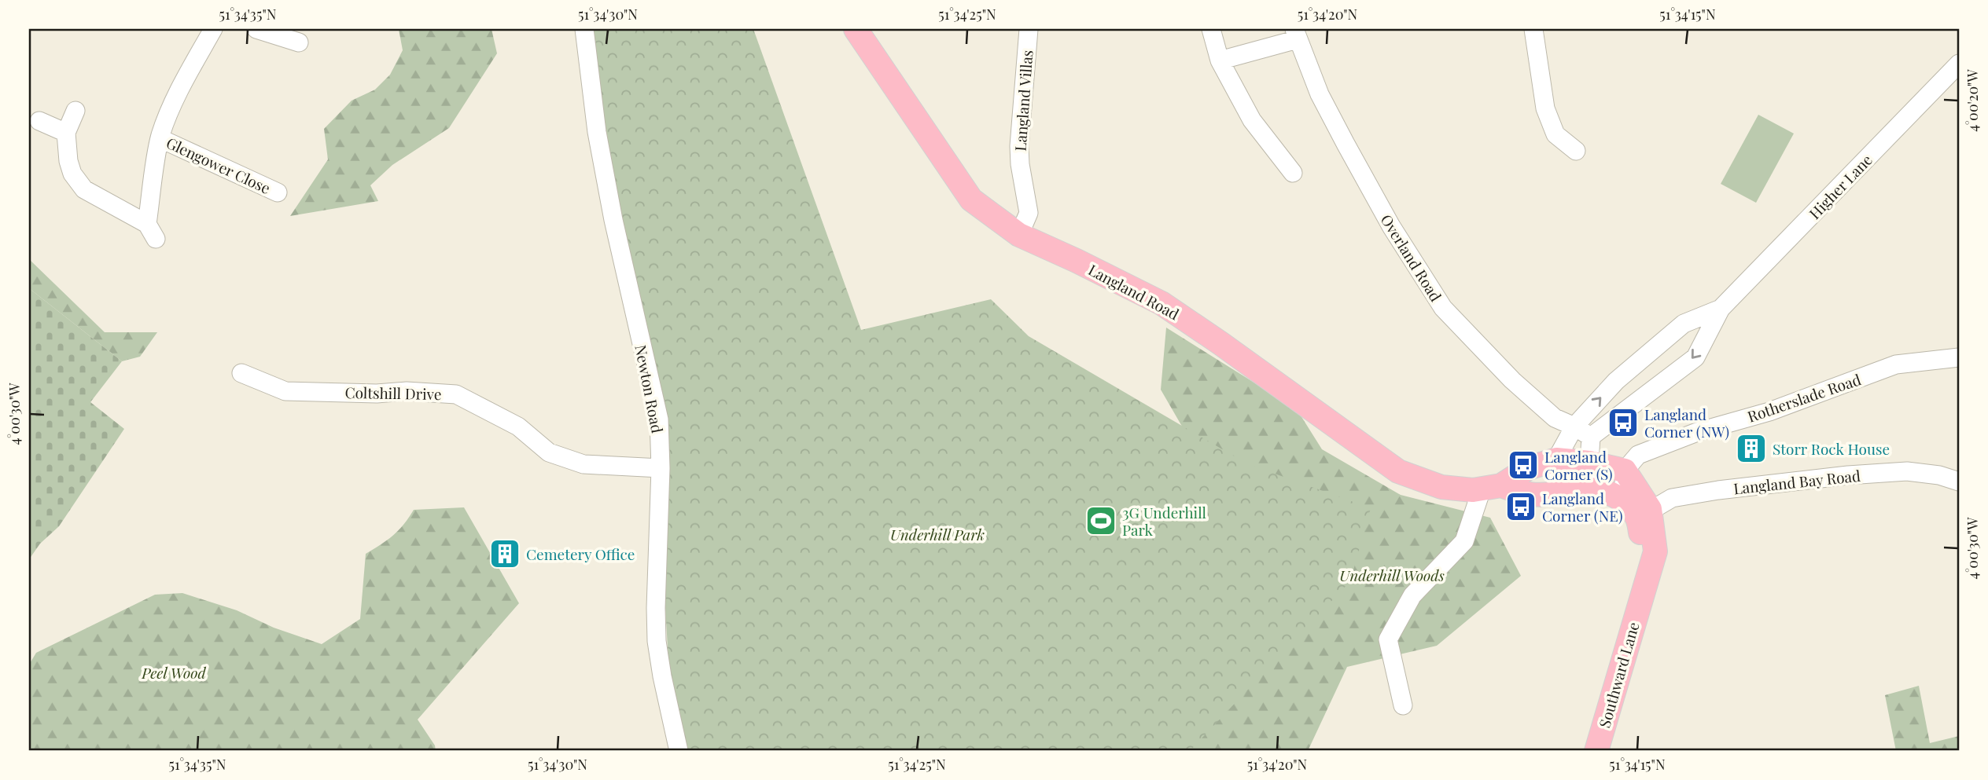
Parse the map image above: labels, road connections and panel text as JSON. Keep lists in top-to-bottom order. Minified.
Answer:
{"streets":{"main road":["Langland Road","Southward Lane"],"street":["Langland Villas","Glengower Close","Higher Lane","Overland Road","Newton Road","Coltshill Drive","Rotherslade Road","Langland Bay Road"]},"crossings":[["Langland Villas","Langland Road"],["Higher Lane","Overland Road"],["Higher Lane","Langland Road"],["Langland Road","Langland Bay Road"],["Langland Road","Southward Lane"],["Newton Road","Coltshill Drive"],["Langland Bay Road","Southward Lane"]],"parks":["Underhill Park","Underhill Woods","Peel Wood"],"places":{"bus stop":["Langland Corner (NW)","Langland Corner (S)","Langland Corner (NE)"],"building":["Storr Rock House","Cemetery Office"],"sports":["3G Underhill Park"]},"coordinates":["51°34'35\"N","51°34'30\"N","51°34'25\"N","51°34'20\"N","51°34'15\"N","4°00'20\"W","4°00'30\"W"]}
